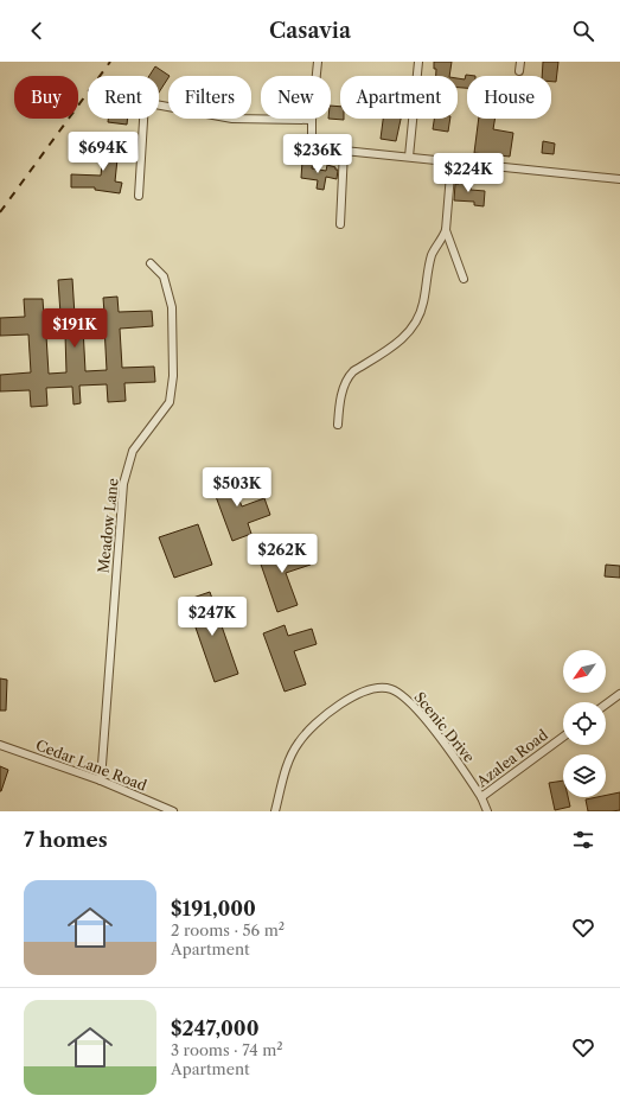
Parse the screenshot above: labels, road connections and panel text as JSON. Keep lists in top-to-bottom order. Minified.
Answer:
{"streets":{"street":["Meadow Lane","Scenic Drive","Azalea Road","Cedar Lane Road"]},"crossings":[["Meadow Lane","Cedar Lane Road"],["Scenic Drive","Azalea Road"]],"north":"bottom left","page":{"header":"Casavia","chip":["Buy","Rent","Filters","New","Apartment","House"],"price":["$694K","$236K","$224K","$191K","$503K","$262K","$247K"],"heading":"7 homes","list":[{"name":"$191,000","note":"2 rooms · 56 m² · Apartment"},{"name":"$247,000","note":"3 rooms · 74 m² · Apartment"}]}}
